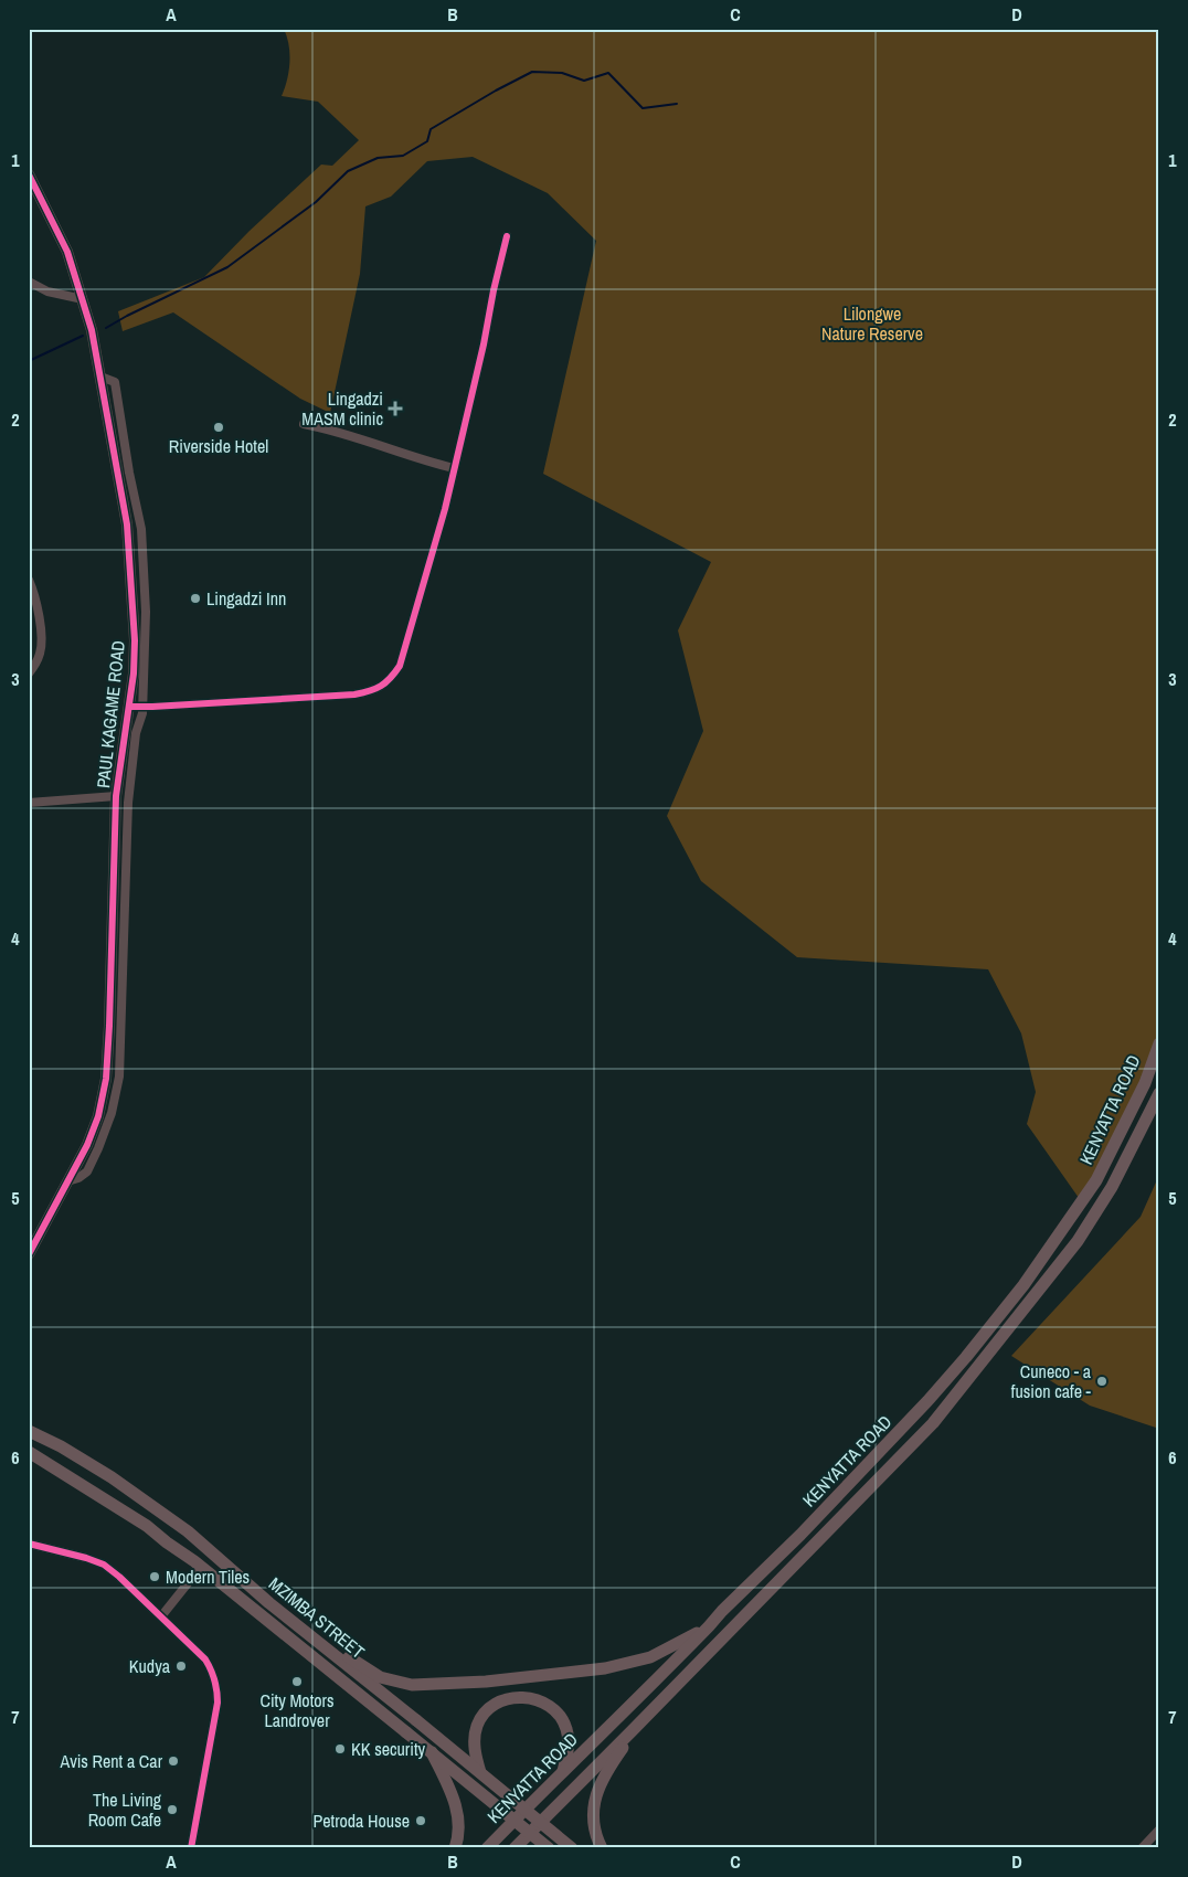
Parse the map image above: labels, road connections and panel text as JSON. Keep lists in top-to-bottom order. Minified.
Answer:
{"streets":{"main road":["KENYATTA ROAD","MZIMBA STREET"],"street":["PAUL KAGAME ROAD"]},"parks":["Lilongwe Nature Reserve"],"places":{"health":["Lingadzi MASM clinic"],"other":["Riverside Hotel","Lingadzi Inn","Cuneco - a fusion cafe -","Modern Tiles","Kudya","City Motors Landrover","KK security","Avis Rent a Car","The Living Room Cafe","Petroda House"]},"grid":{"columns":["A","B","C","D"],"rows":["1","2","3","4","5","6","7"]}}
